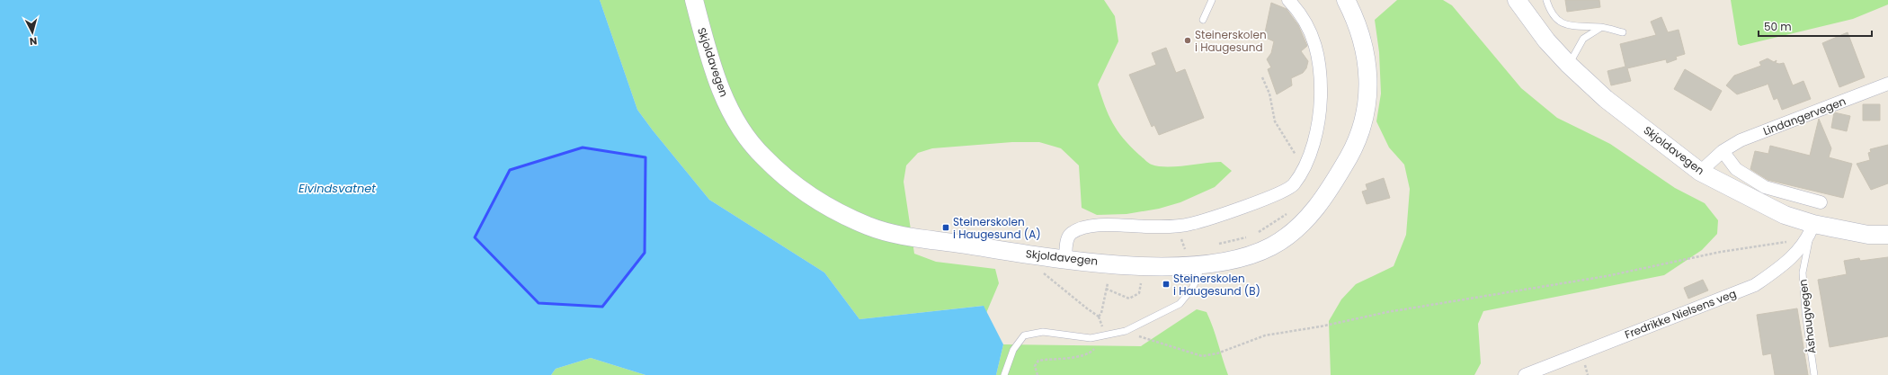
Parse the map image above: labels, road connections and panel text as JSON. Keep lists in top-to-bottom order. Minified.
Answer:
{"streets":{"main road":["Skjoldavegen"],"street":["Lindangervegen","Fredrikke Nielsens veg"],"lane":["Åshaugvegen"]},"crossings":[["Skjoldavegen","Lindangervegen"],["Skjoldavegen","Fredrikke Nielsens veg"],["Skjoldavegen","Åshaugvegen"],["Fredrikke Nielsens veg","Åshaugvegen"]],"water":["Eivindsvatnet"],"places":{"other":["Steinerskolen i Haugesund"],"transit":["Steinerskolen i Haugesund (A)","Steinerskolen i Haugesund (B)"]},"scale_bar":"50 m","north":"bottom"}
